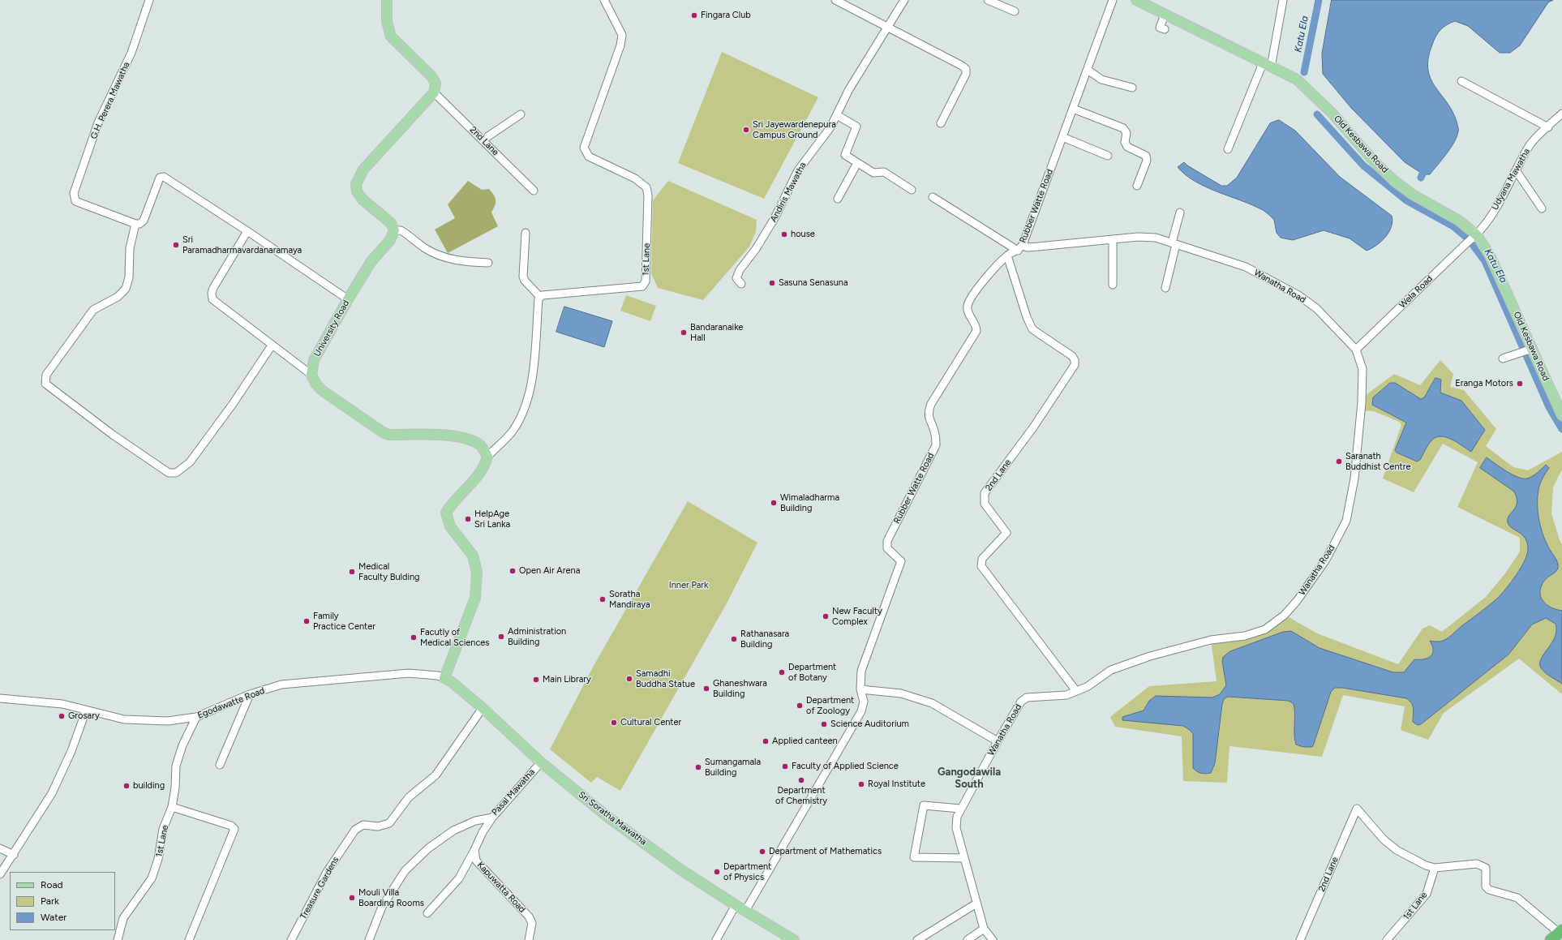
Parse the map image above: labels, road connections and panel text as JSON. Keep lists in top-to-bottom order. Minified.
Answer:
{"streets":{"main road":["Old Kesbawa Road","University Road","Sri Soratha Mawatha"],"street":["G.H. Perera Mawatha","2nd Lane","Udyana Mawatha","Andiris Mawatha","Rubber Watte Road","1st Lane","Wanatha Road","Wela Road","Egodawatte Road","Pasal Mawatha","Kapuwatta Road","Treasure Gardens"]},"crossings":[["2nd Lane","Rubber Watte Road"],["2nd Lane","1st Lane"],["2nd Lane","Wanatha Road"],["Old Kesbawa Road","Udyana Mawatha"],["Old Kesbawa Road","Wela Road"],["Udyana Mawatha","Wela Road"],["Rubber Watte Road","Wanatha Road"],["Rubber Watte Road","Sri Soratha Mawatha"],["1st Lane","Egodawatte Road"],["Wanatha Road","Wela Road"],["Egodawatte Road","Sri Soratha Mawatha"],["Pasal Mawatha","Sri Soratha Mawatha"],["Pasal Mawatha","Kapuwatta Road"],["Sri Soratha Mawatha","Treasure Gardens"]],"districts":["Gangodawila South"],"water":["Katu Ela"],"parks":["Inner Park"],"places":["Fingara Club","Sri Jayewardenepura Campus Ground","house","Sri Paramadharmavardanaramaya","Sasuna Senasuna","Bandaranaike Hall","Eranga Motors","Saranath Buddhist Centre","Wimaladharma Building","HelpAge Sri Lanka","Open Air Arena","Medical Faculty Bulding","Soratha Mandiraya","New Faculty Complex","Family Practice Center","Administration Building","Facutly of Medical Sciences","Rathanasara Building","Department of Botany","Samadhi Buddha Statue","Main Library","Ghaneshwara Building","Department of Zoology","Grosary","Cultural Center","Science Auditorium","Applied canteen","Faculty of Applied Science","Sumangamala Building","Department of Chemistry","Royal Institute","building","Department of Mathematics","Department of Physics","Mouli Villa Boarding Rooms"],"legend":["Road","Park","Water"]}
